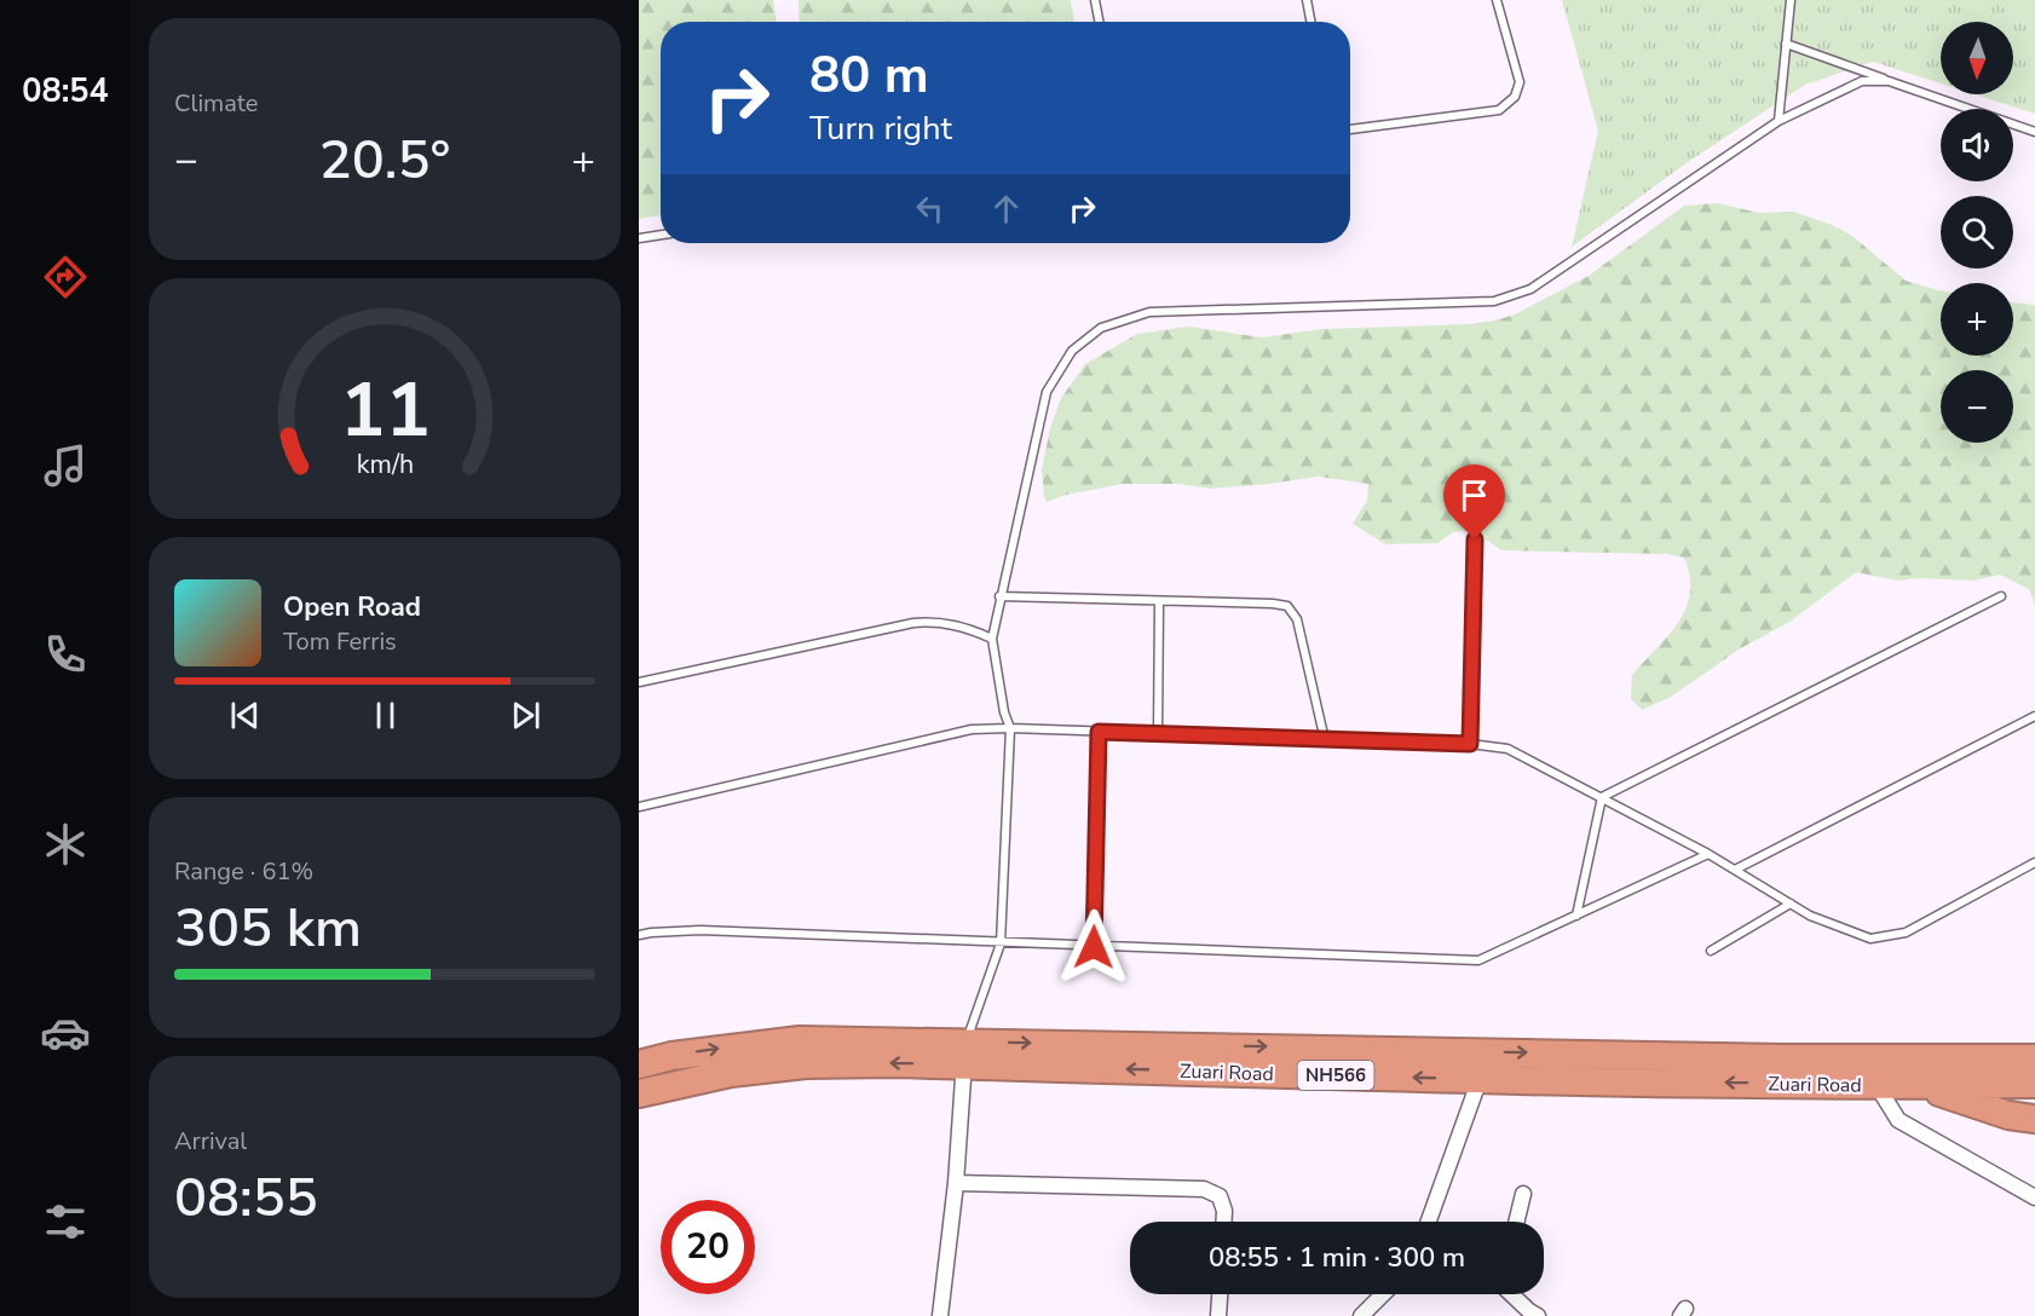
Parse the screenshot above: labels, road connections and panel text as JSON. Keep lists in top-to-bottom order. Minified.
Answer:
{"streets":{"highway":["Zuari Road","NH566"]},"north":"bottom","page":{"tabs":"08:54","tile":["Climate",["Range · 61%","305 km"],["Arrival","08:55"]],"map_buttons":["+","−"],"turn":["80 m","Turn right"],"heat":["−","20.5°","+"],"song":["Open Road","Tom Ferris"],"limit":"20","trip":"08:55 · 1 min · 300 m","gauge":["11","km/h"]}}
